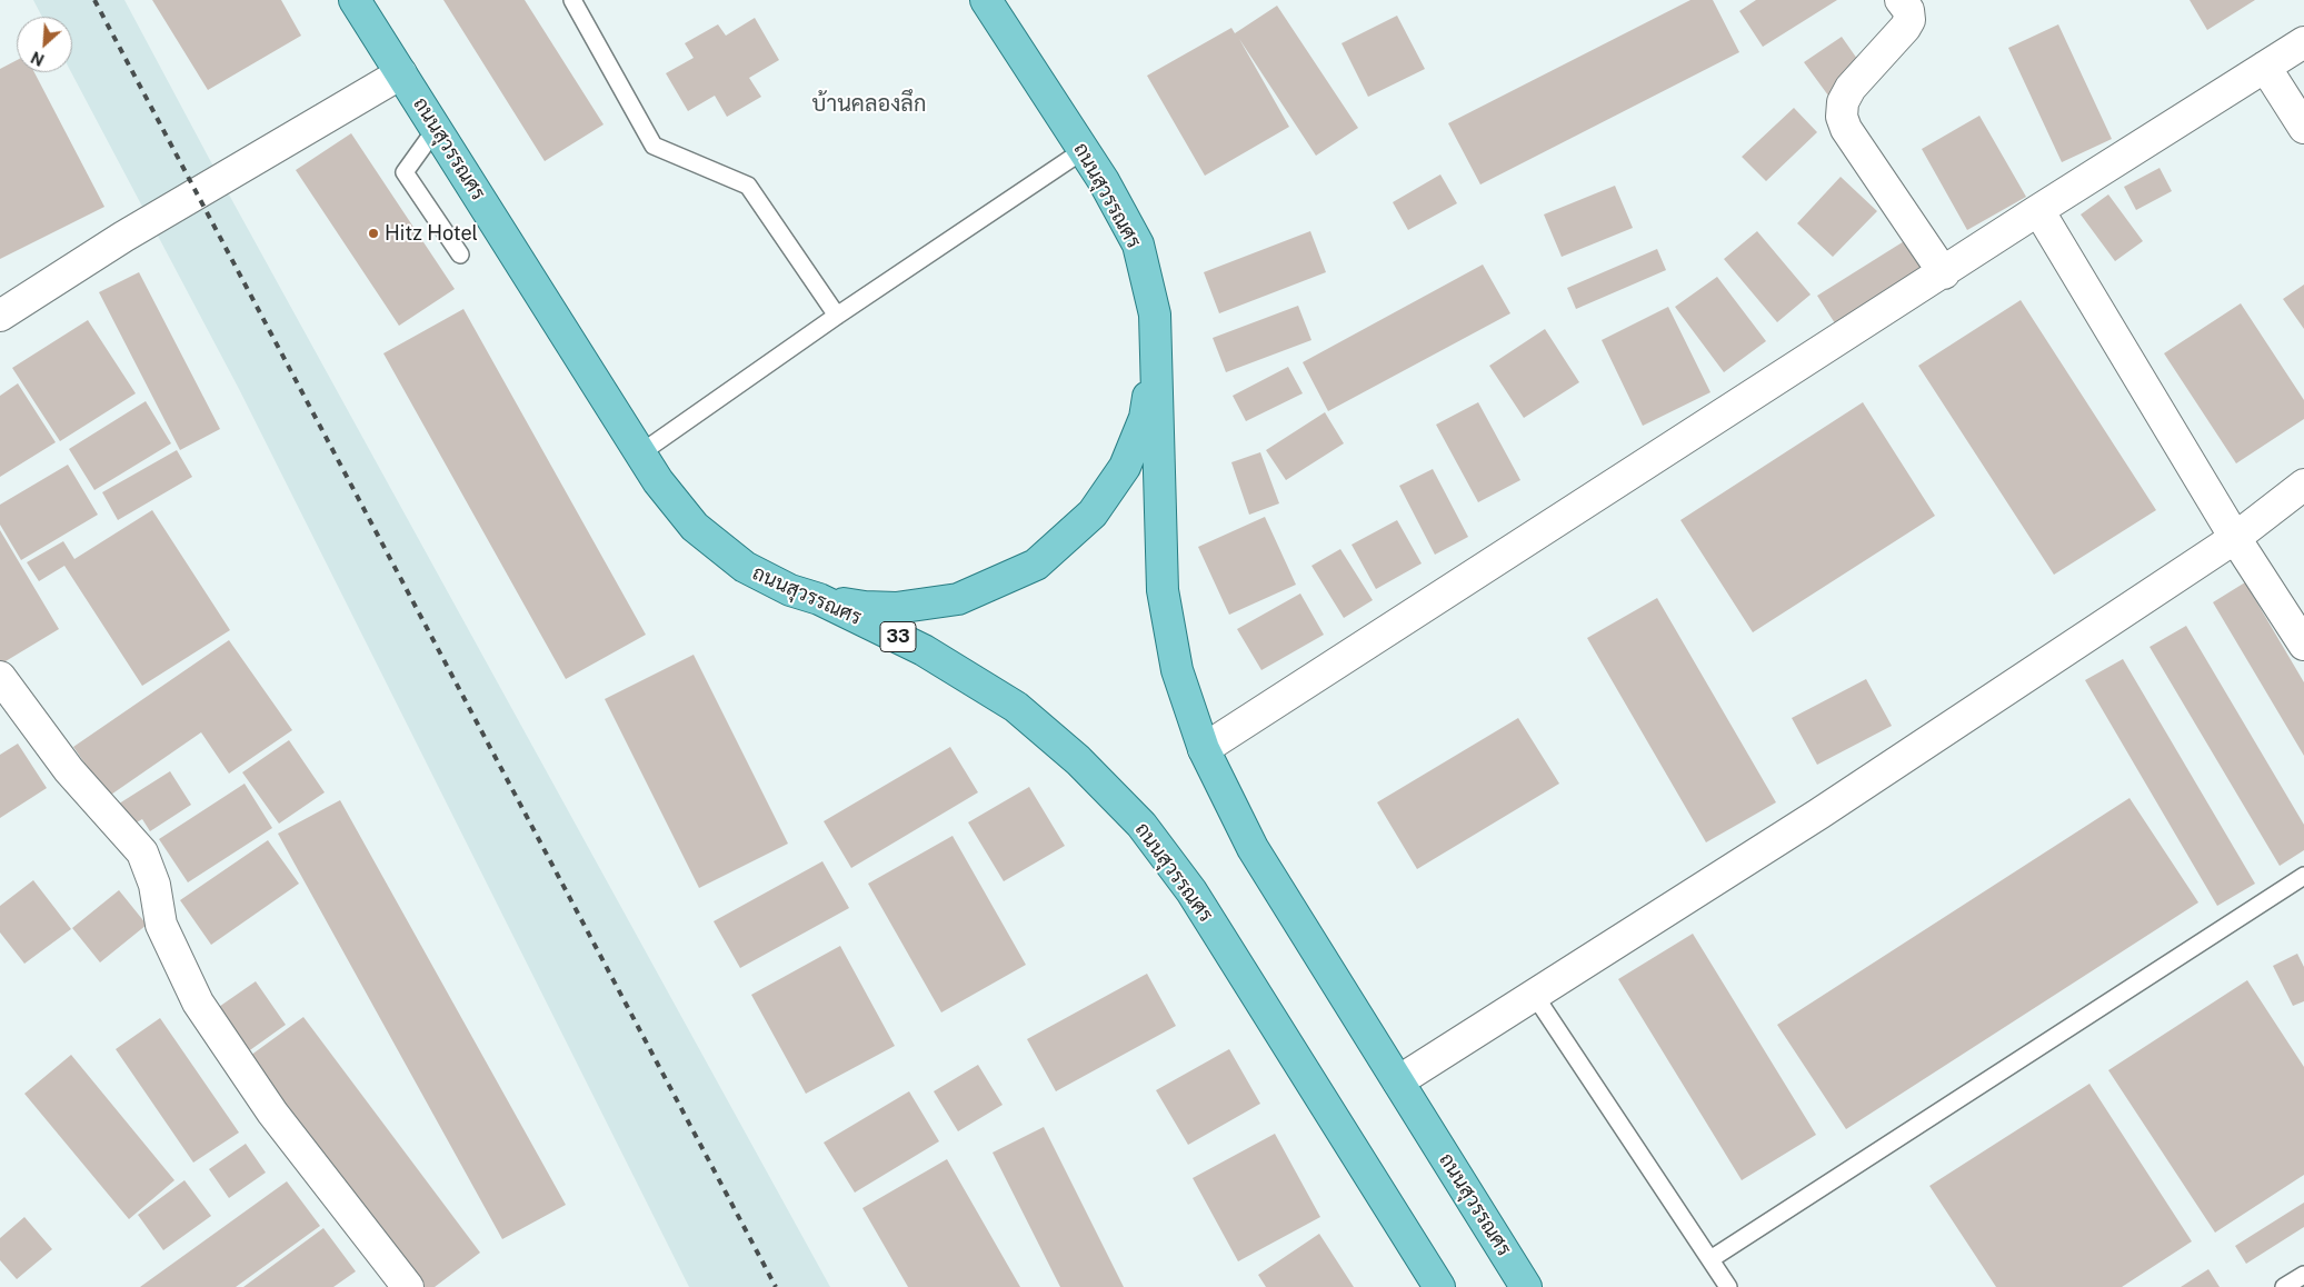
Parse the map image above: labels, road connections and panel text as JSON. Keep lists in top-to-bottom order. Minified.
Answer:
{"streets":{"main road":["ถนนสุวรรณศร","33"]},"districts":["บ้านคลองลึก"],"places":["Hitz Hotel"],"north":"bottom left"}
